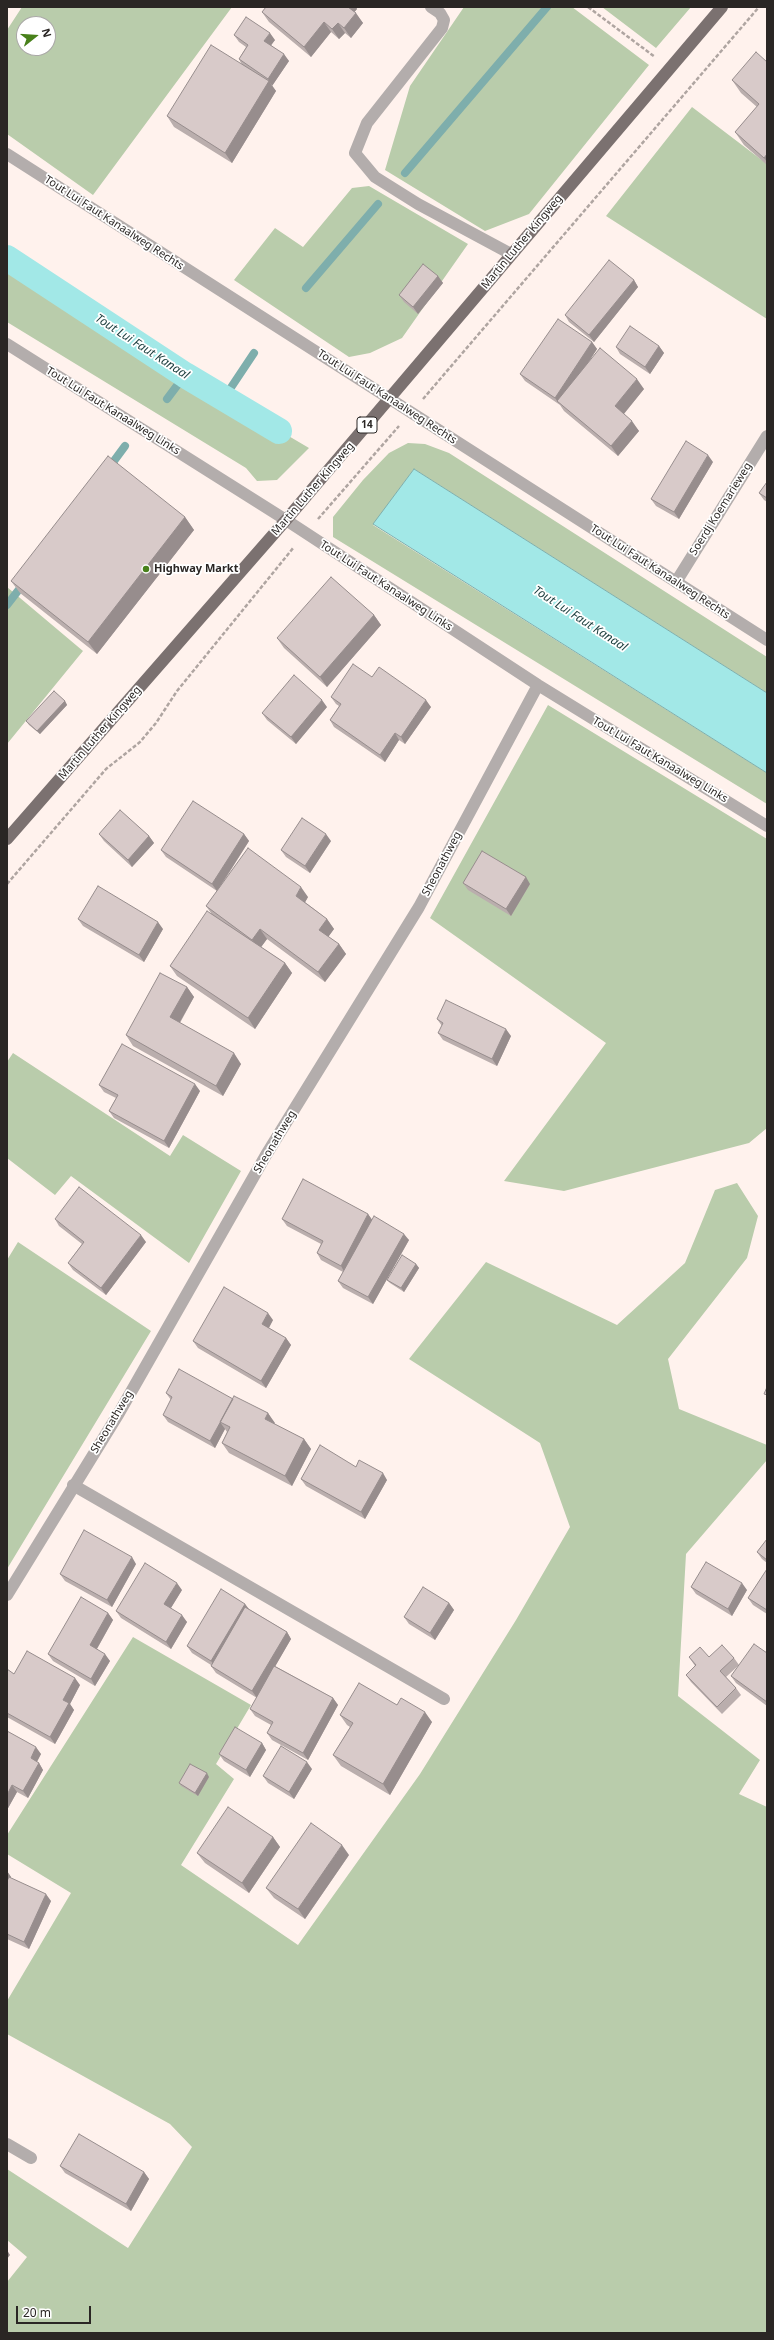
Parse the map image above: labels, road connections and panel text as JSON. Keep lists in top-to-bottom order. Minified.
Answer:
{"streets":{"main road":["Martin Luther Kingweg","14"],"street":["Tout Lui Faut Kanaalweg Rechts","Tout Lui Faut Kanaalweg Links","Soerdj Koemarieweg","Sheonathweg"]},"crossings":[["Tout Lui Faut Kanaalweg Rechts","Martin Luther Kingweg"],["Tout Lui Faut Kanaalweg Rechts","Soerdj Koemarieweg"],["Martin Luther Kingweg","Tout Lui Faut Kanaalweg Links"],["Tout Lui Faut Kanaalweg Links","Sheonathweg"]],"water":["Tout Lui Faut Kanaal"],"places":["Highway Markt"],"scale_bar":"20 m","north":"right"}
